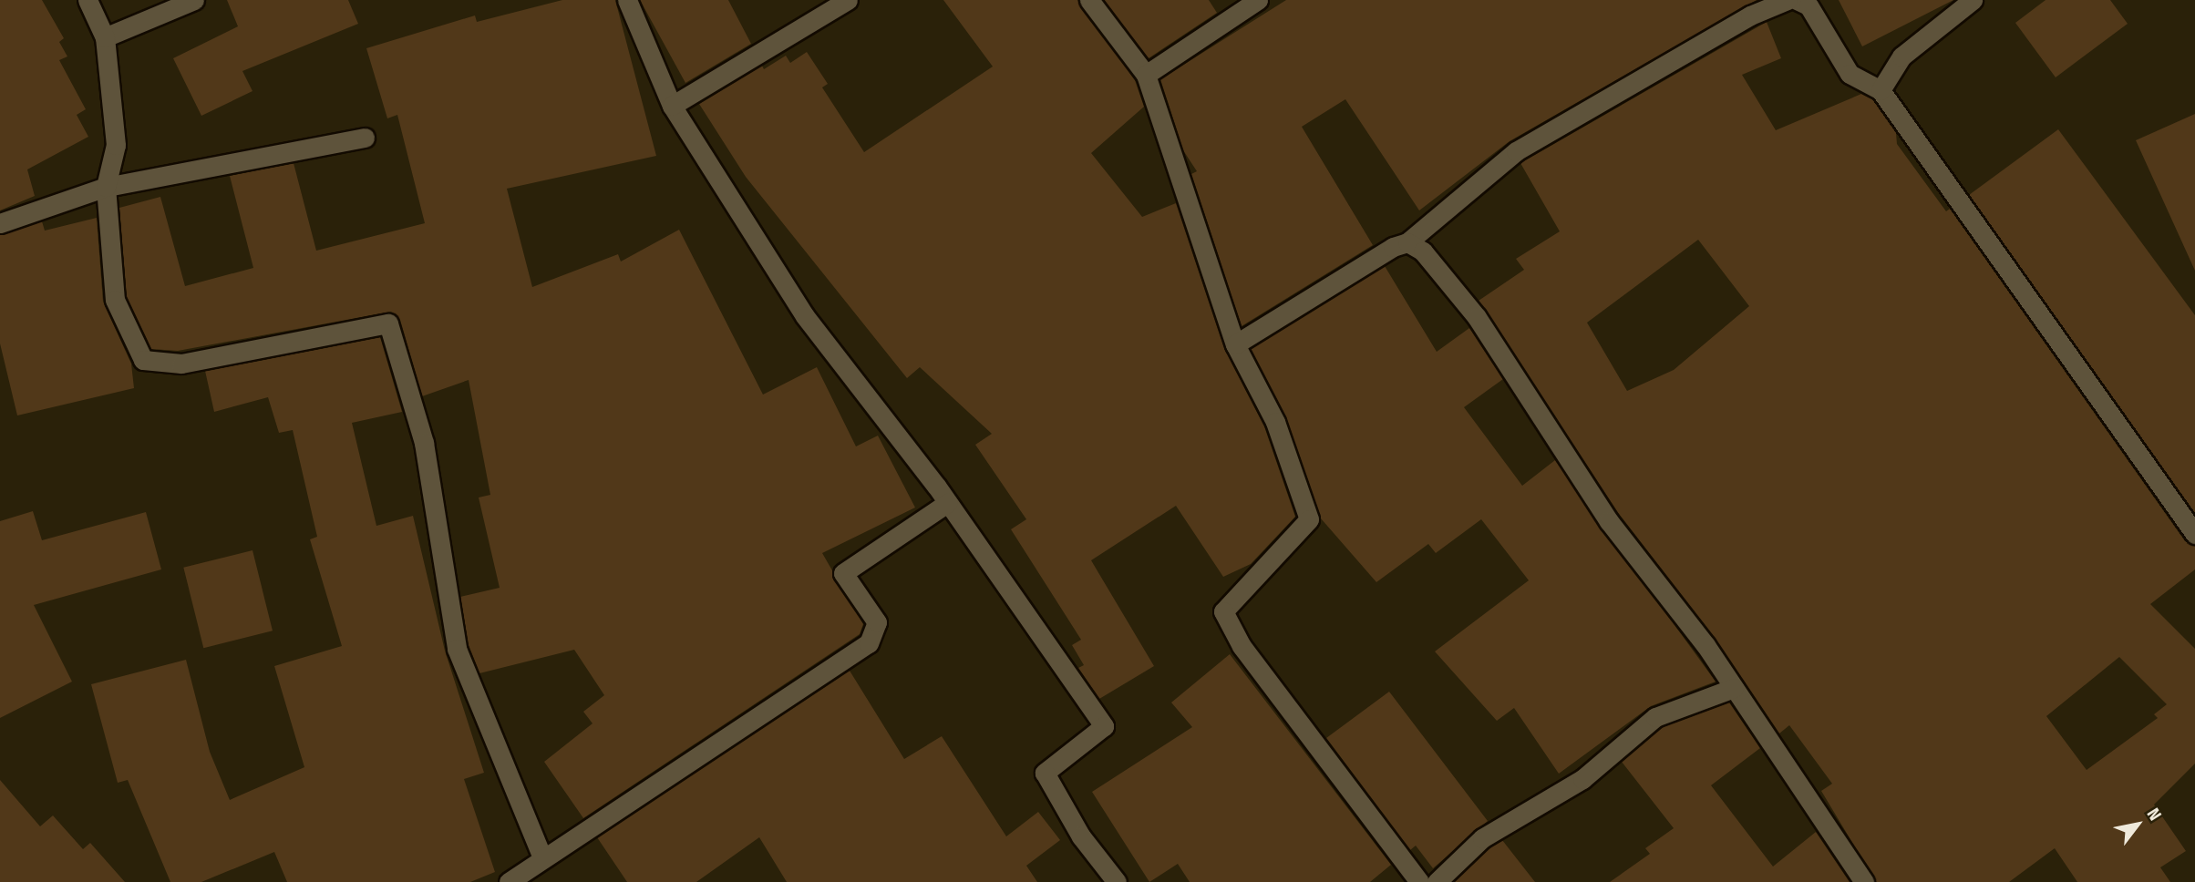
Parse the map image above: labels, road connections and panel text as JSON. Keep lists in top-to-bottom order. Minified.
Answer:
{"north":"top right"}
